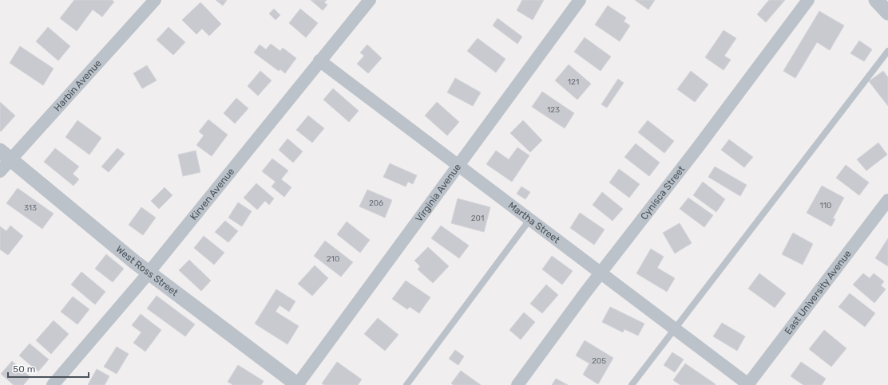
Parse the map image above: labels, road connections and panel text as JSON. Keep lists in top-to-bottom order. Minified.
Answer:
{"streets":{"street":["Harbin Avenue","Virginia Avenue","Cynisca Street","Kirven Avenue","Martha Street","West Ross Street","East University Avenue"]},"crossings":[["Harbin Avenue","West Ross Street"],["Virginia Avenue","Martha Street"],["Virginia Avenue","West Ross Street"],["Cynisca Street","Martha Street"],["Kirven Avenue","Martha Street"],["Kirven Avenue","West Ross Street"],["Martha Street","East University Avenue"]],"house_numbers":["121","123","206","110","313","201","210","205"],"scale_bar":"50 m"}
